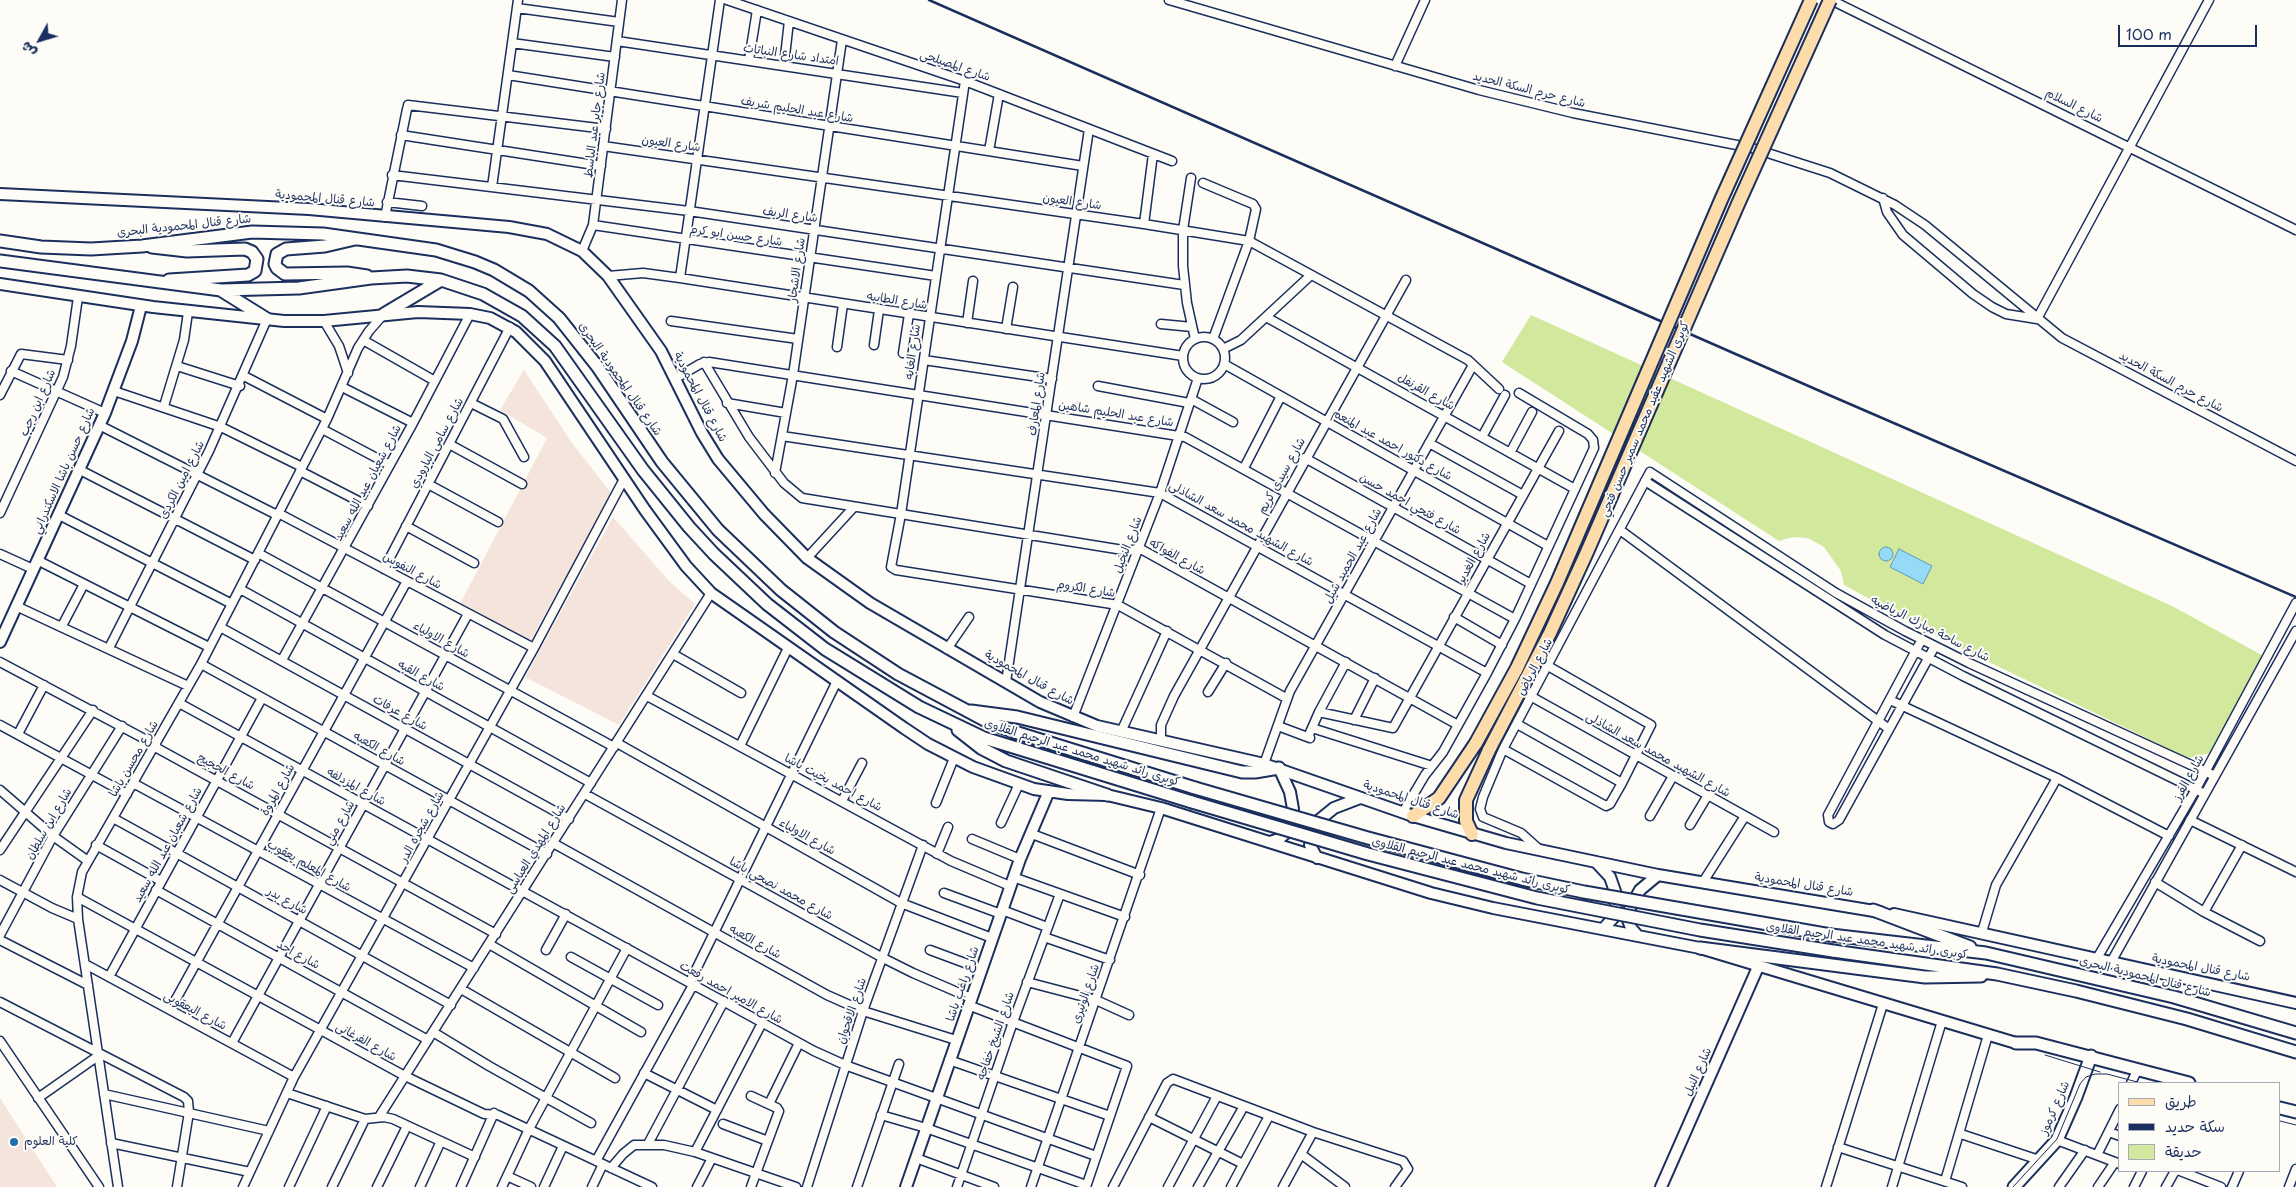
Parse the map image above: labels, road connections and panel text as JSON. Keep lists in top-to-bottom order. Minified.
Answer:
{"streets":{"main road":["شارع قنال المحمودية البحرى","كوبرى الشهيد عقيد محمد سمير حسن فتحي","كوبرى رائد شهيد محمد عبد الرحيم القلاوى","شارع كرموز"],"street":["امتداد شارع النباتات","شارع المصيلحى","شارع حرم السكة الحديد","شارع السلام","شارع عبد الحليم شريف","شارع جابر عبد الباسط","شارع العيون","شارع قنال المحمودية","شارع الريف","شارع حسن ابو كرم","شارع الاشجار","شارع الطابيه","شارع الغابه","شارع القرنفل","شارع ابن رجب","شارع المعارف","شارع عبد الحليم شاهين","شارع سامى البارودي","شارع دكتور احمد عبد المنعم","شارع حسن باشا الاسكندراني","شارع سيدى كريم","شارع امين الكردى","شارع شعبان عبد الله سعيد","شارع فتحي احمد حسن","شارع الشهيد محمد سعد الشاذلى","شارع النخيل","شارع عبد الحميد شبل","شارع الفواكه","شارع الغدير","شارع النفوس","شارع الكروم","شارع ساحة مبارك الرياضيه","شارع الاولياء","شارع الرياض","شارع القبه","شارع عرفات","شارع الكعبه","شارع محسن باشا","شارع الحجيج","شارع الفرز","شارع احمد بخيت باشا","شارع المزدلفه","شارع المروة","شارع مني","شارع ابن سلطان","شارع شجره الدر","شارع المهدي العباسى","شارع المعلم يعقوب","شارع محمد نصحي باشا","شارع بدر","شارع احد","شارع راغب باشا","شارع الامير احمد رفعت","شارع الوتيرى","شارع اليعقوبى","شارع الاقحوان","شارع الشيخ خفاجه","شارع الفرغانى","شارع النيل"]},"crossings":[["امتداد شارع النباتات","شارع جابر عبد الباسط"],["امتداد شارع النباتات","شارع الاشجار"],["امتداد شارع النباتات","شارع الغابه"],["شارع المصيلحى","شارع الاشجار"],["شارع المصيلحى","شارع الغابه"],["شارع المصيلحى","شارع المعارف"],["شارع السلام","كوبرى الشهيد عقيد محمد سمير حسن فتحي"],["شارع عبد الحليم شريف","شارع جابر عبد الباسط"],["شارع عبد الحليم شريف","شارع الاشجار"],["شارع عبد الحليم شريف","شارع الغابه"],["شارع عبد الحليم شريف","شارع المعارف"],["شارع جابر عبد الباسط","شارع العيون"],["شارع جابر عبد الباسط","شارع قنال المحمودية"],["شارع جابر عبد الباسط","شارع الريف"],["شارع جابر عبد الباسط","شارع حسن ابو كرم"],["شارع العيون","شارع الاشجار"],["شارع العيون","شارع الغابه"],["شارع العيون","شارع القرنفل"],["شارع العيون","شارع المعارف"],["شارع العيون","شارع سيدى كريم"],["شارع العيون","شارع عبد الحميد شبل"],["شارع قنال المحمودية","شارع الطابيه"],["شارع قنال المحمودية","شارع المعارف"],["شارع قنال المحمودية","كوبرى الشهيد عقيد محمد سمير حسن فتحي"],["شارع قنال المحمودية","شارع سيدى كريم"],["شارع قنال المحمودية","شارع النخيل"],["شارع قنال المحمودية","شارع عبد الحميد شبل"],["شارع قنال المحمودية","شارع الرياض"],["شارع قنال المحمودية","شارع الفرز"],["شارع الريف","شارع الاشجار"],["شارع الريف","شارع الغابه"],["شارع الريف","شارع المعارف"],["شارع قنال المحمودية البحرى","كوبرى رائد شهيد محمد عبد الرحيم القلاوى"],["شارع حسن ابو كرم","شارع الاشجار"],["شارع حسن ابو كرم","شارع الغابه"],["شارع الاشجار","شارع الطابيه"],["شارع الاشجار","شارع عبد الحليم شاهين"],["شارع الاشجار","شارع الشهيد محمد سعد الشاذلى"],["شارع الاشجار","شارع الفواكه"],["شارع الطابيه","شارع الغابه"],["شارع الطابيه","شارع المعارف"],["شارع الطابيه","شارع دكتور احمد عبد المنعم"],["شارع الطابيه","شارع النخيل"],["شارع الغابه","شارع عبد الحليم شاهين"],["شارع الغابه","شارع الشهيد محمد سعد الشاذلى"],["شارع الغابه","شارع الفواكه"],["شارع الغابه","شارع الكروم"],["شارع القرنفل","شارع سيدى كريم"],["شارع القرنفل","شارع عبد الحميد شبل"],["شارع القرنفل","شارع الغدير"],["شارع المعارف","شارع عبد الحليم شاهين"],["شارع المعارف","شارع الشهيد محمد سعد الشاذلى"],["شارع المعارف","شارع الفواكه"],["شارع المعارف","شارع الكروم"],["شارع عبد الحليم شاهين","شارع سيدى كريم"],["شارع عبد الحليم شاهين","شارع النخيل"],["شارع عبد الحليم شاهين","شارع عبد الحميد شبل"],["شارع عبد الحليم شاهين","شارع الفواكه"],["شارع عبد الحليم شاهين","شارع الغدير"],["شارع سامى البارودي","شارع النفوس"],["شارع دكتور احمد عبد المنعم","شارع سيدى كريم"],["شارع دكتور احمد عبد المنعم","شارع النخيل"],["شارع دكتور احمد عبد المنعم","شارع عبد الحميد شبل"],["شارع دكتور احمد عبد المنعم","شارع الغدير"],["شارع حسن باشا الاسكندراني","شارع النفوس"],["شارع حسن باشا الاسكندراني","شارع الاولياء"],["شارع سيدى كريم","شارع فتحي احمد حسن"],["شارع سيدى كريم","شارع الشهيد محمد سعد الشاذلى"],["شارع سيدى كريم","شارع الفواكه"],["شارع سيدى كريم","شارع الكروم"],["شارع امين الكردى","شارع النفوس"],["شارع امين الكردى","شارع الاولياء"],["شارع شعبان عبد الله سعيد","شارع النفوس"],["شارع شعبان عبد الله سعيد","شارع الاولياء"],["شارع شعبان عبد الله سعيد","شارع القبه"],["شارع شعبان عبد الله سعيد","شارع عرفات"],["شارع شعبان عبد الله سعيد","شارع الكعبه"],["شارع شعبان عبد الله سعيد","شارع الحجيج"],["شارع شعبان عبد الله سعيد","شارع المزدلفه"],["شارع شعبان عبد الله سعيد","شارع المعلم يعقوب"],["شارع شعبان عبد الله سعيد","شارع بدر"],["شارع شعبان عبد الله سعيد","شارع احد"],["شارع شعبان عبد الله سعيد","شارع اليعقوبى"],["شارع شعبان عبد الله سعيد","شارع الفرغانى"],["شارع فتحي احمد حسن","شارع عبد الحميد شبل"],["شارع فتحي احمد حسن","شارع الغدير"],["شارع الشهيد محمد سعد الشاذلى","شارع النخيل"],["شارع الشهيد محمد سعد الشاذلى","شارع عبد الحميد شبل"],["شارع الشهيد محمد سعد الشاذلى","شارع الغدير"],["شارع الشهيد محمد سعد الشاذلى","شارع الرياض"],["شارع النخيل","شارع الفواكه"],["شارع النخيل","شارع الكروم"],["شارع عبد الحميد شبل","شارع الفواكه"],["شارع عبد الحميد شبل","شارع الكروم"],["شارع الفواكه","شارع الغدير"],["شارع النفوس","شارع محسن باشا"],["شارع النفوس","شارع المروة"],["شارع النفوس","شارع مني"],["شارع النفوس","شارع شجره الدر"],["شارع ساحة مبارك الرياضيه","شارع الرياض"],["شارع ساحة مبارك الرياضيه","شارع الفرز"],["شارع الاولياء","شارع محسن باشا"],["شارع الاولياء","شارع المروة"],["شارع الاولياء","شارع مني"],["شارع الاولياء","شارع شجره الدر"],["شارع الاولياء","شارع المهدي العباسى"],["شارع الاولياء","شارع راغب باشا"],["شارع الاولياء","شارع الاقحوان"],["شارع القبه","شارع محسن باشا"],["شارع القبه","شارع المروة"],["شارع القبه","شارع مني"],["شارع القبه","شارع شجره الدر"],["شارع القبه","شارع المهدي العباسى"],["شارع عرفات","شارع محسن باشا"],["شارع عرفات","شارع المروة"],["شارع عرفات","شارع مني"],["شارع عرفات","شارع شجره الدر"],["شارع عرفات","شارع المهدي العباسى"],["شارع الكعبه","شارع محسن باشا"],["شارع الكعبه","شارع المروة"],["شارع الكعبه","شارع مني"],["شارع الكعبه","شارع شجره الدر"],["شارع الكعبه","شارع المهدي العباسى"],["شارع الكعبه","شارع راغب باشا"],["شارع الكعبه","شارع الاقحوان"],["شارع محسن باشا","شارع الحجيج"],["شارع محسن باشا","شارع المزدلفه"],["شارع محسن باشا","شارع المعلم يعقوب"],["شارع محسن باشا","شارع بدر"],["شارع محسن باشا","شارع اليعقوبى"],["شارع محسن باشا","شارع الفرغانى"],["شارع الحجيج","شارع المروة"],["شارع الحجيج","شارع مني"],["شارع الحجيج","شارع ابن سلطان"],["شارع الحجيج","شارع شجره الدر"],["شارع الحجيج","شارع المهدي العباسى"],["شارع احمد بخيت باشا","شارع المهدي العباسى"],["شارع احمد بخيت باشا","شارع راغب باشا"],["شارع احمد بخيت باشا","شارع الوتيرى"],["شارع احمد بخيت باشا","شارع الاقحوان"],["شارع احمد بخيت باشا","شارع الشيخ خفاجه"],["شارع المزدلفه","شارع المروة"],["شارع المزدلفه","شارع مني"],["شارع المزدلفه","شارع شجره الدر"],["شارع المزدلفه","شارع المهدي العباسى"],["شارع المزدلفه","شارع الامير احمد رفعت"],["شارع المروة","شارع المعلم يعقوب"],["شارع المروة","شارع بدر"],["شارع المروة","شارع احد"],["شارع المروة","شارع اليعقوبى"],["شارع المروة","شارع الفرغانى"],["شارع مني","شارع المعلم يعقوب"],["شارع مني","شارع بدر"],["شارع مني","شارع احد"],["شارع مني","شارع اليعقوبى"],["شارع مني","شارع الفرغانى"],["شارع شجره الدر","شارع المعلم يعقوب"],["شارع شجره الدر","شارع بدر"],["شارع شجره الدر","شارع احد"],["شارع شجره الدر","شارع اليعقوبى"],["شارع شجره الدر","شارع الفرغانى"],["شارع المهدي العباسى","شارع المعلم يعقوب"],["شارع المهدي العباسى","شارع محمد نصحي باشا"],["شارع المهدي العباسى","شارع بدر"],["شارع المهدي العباسى","شارع احد"],["شارع المهدي العباسى","شارع الامير احمد رفعت"],["شارع المهدي العباسى","شارع الفرغانى"],["شارع محمد نصحي باشا","شارع راغب باشا"],["شارع محمد نصحي باشا","شارع الوتيرى"],["شارع محمد نصحي باشا","شارع الاقحوان"],["شارع محمد نصحي باشا","شارع الشيخ خفاجه"],["شارع راغب باشا","شارع الامير احمد رفعت"],["شارع الامير احمد رفعت","شارع الوتيرى"],["شارع الامير احمد رفعت","شارع الاقحوان"],["شارع الامير احمد رفعت","شارع الشيخ خفاجه"]],"places":["كلية العلوم"],"legend":["طريق","سكة حديد","حديقة"],"scale_bar":"100 m","north":"bottom left"}
